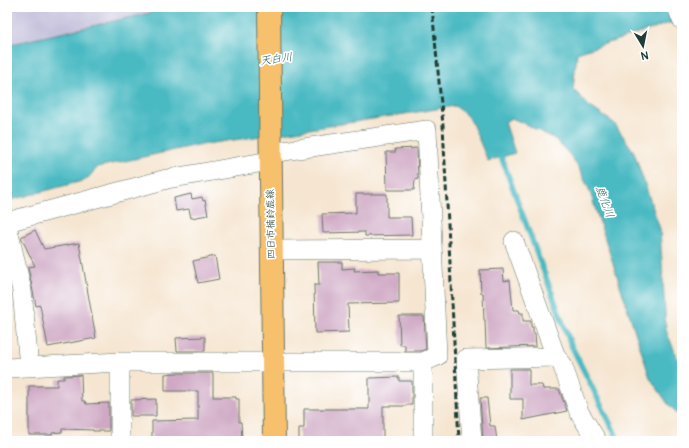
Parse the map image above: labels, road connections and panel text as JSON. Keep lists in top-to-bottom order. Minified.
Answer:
{"streets":{"main road":["四日市楠鈴鹿線"]},"water":["天白川","鹿化川"],"north":"bottom"}
